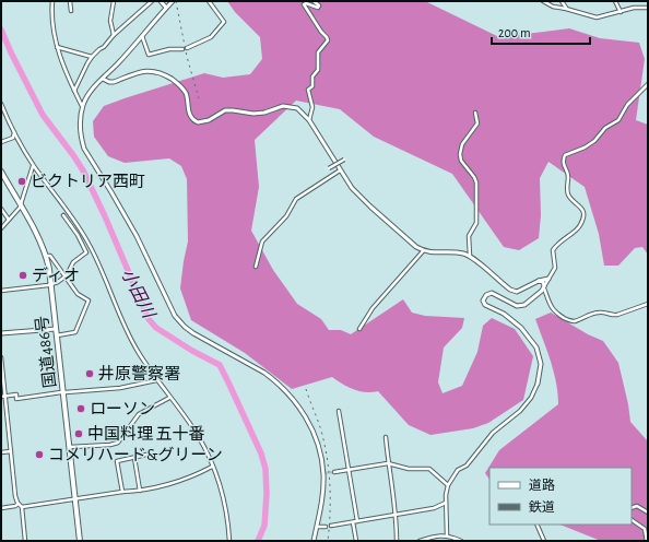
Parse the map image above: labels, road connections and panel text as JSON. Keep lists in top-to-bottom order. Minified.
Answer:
{"streets":{"highway":["国道486号"]},"water":["小田川"],"places":["ビクトリア西町","ディオ","井原警察署","ローソン","中国料理 五十番","コメリハード&グリーン"],"legend":["道路","鉄道"],"scale_bar":"200 m"}
